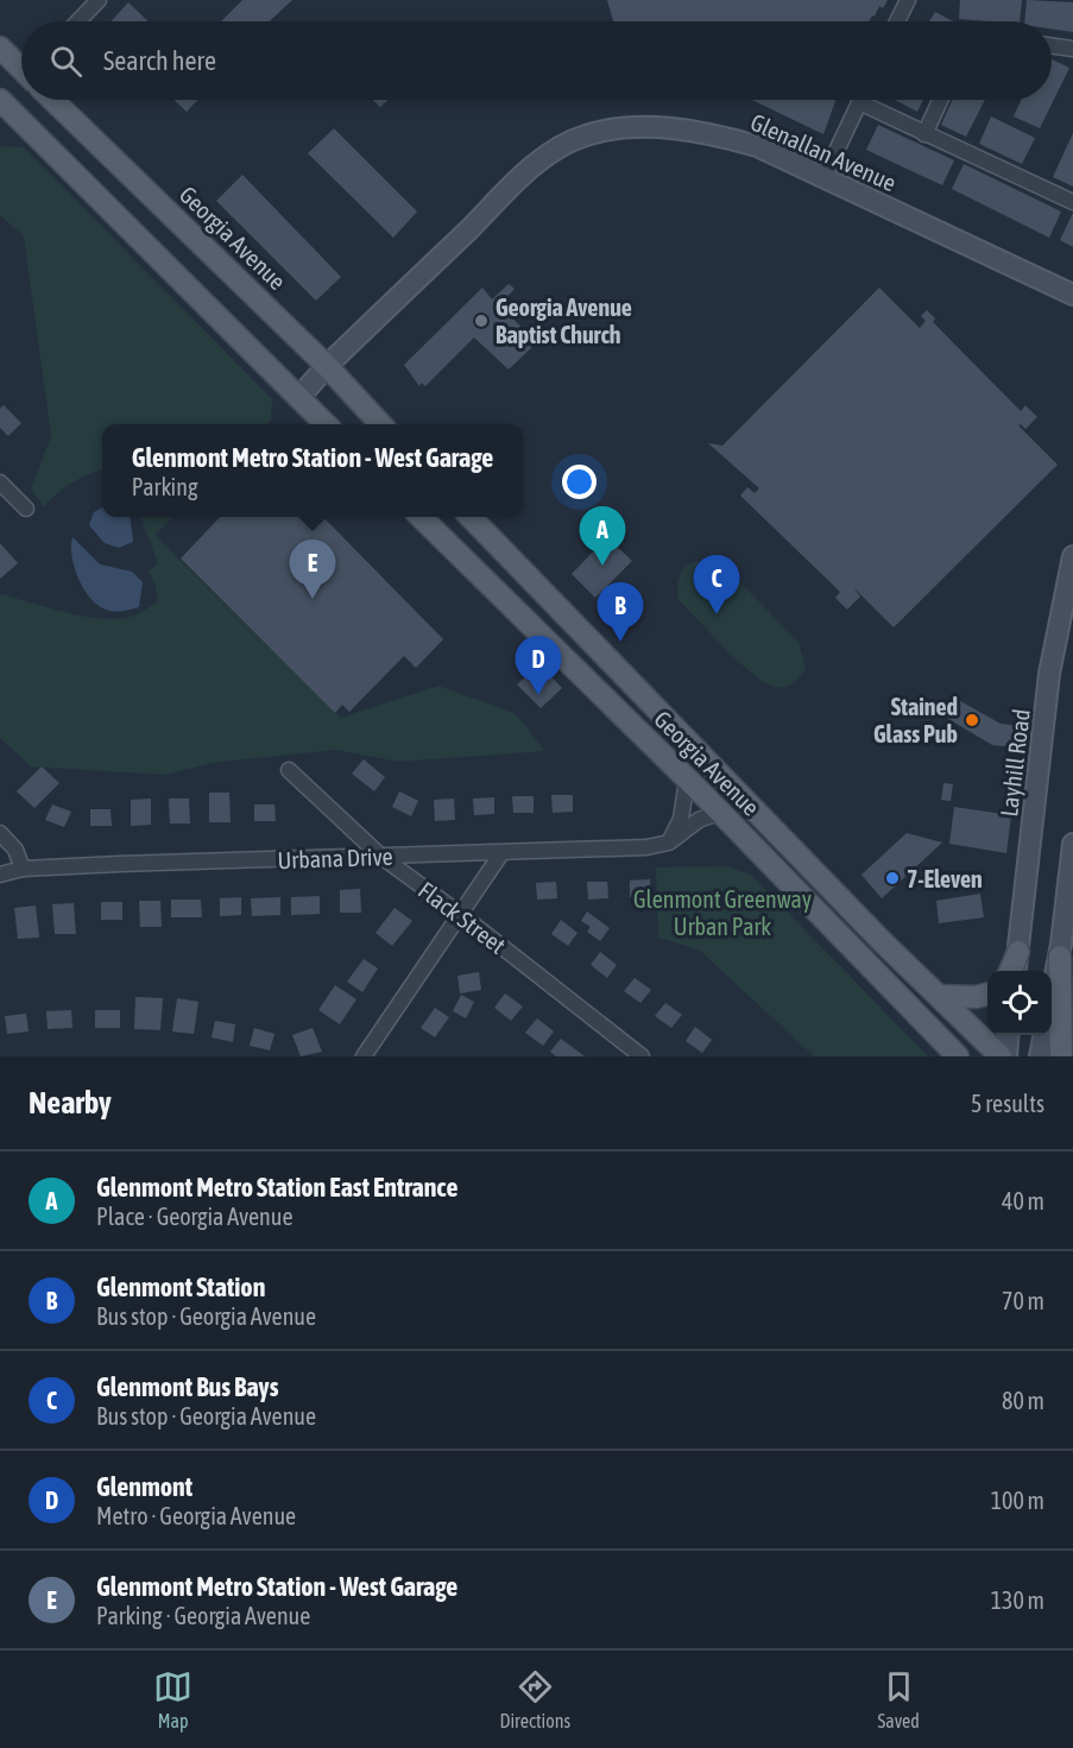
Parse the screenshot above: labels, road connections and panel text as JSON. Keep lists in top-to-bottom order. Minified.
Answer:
{"streets":{"main road":["Georgia Avenue"],"street":["Glenallan Avenue","Layhill Road","Urbana Drive","Flack Street"]},"crossings":[["Glenallan Avenue","Georgia Avenue"],["Georgia Avenue","Urbana Drive"],["Urbana Drive","Flack Street"]],"parks":["Glenmont Greenway Urban Park"],"places":["Georgia Avenue Baptist Church","Stained Glass Pub","7-Eleven"],"page":{"search":"Search here","popup":["Glenmont Metro Station - West Garage","Parking"],"pins":["A","E","C","B","D"],"heading":["Nearby","5 results"],"list":[{"mark":"A","name":"Glenmont Metro Station East Entrance","note":"Place · Georgia Avenue","value":"40 m"},{"mark":"B","name":"Glenmont Station","note":"Bus stop · Georgia Avenue","value":"70 m"},{"mark":"C","name":"Glenmont Bus Bays","note":"Bus stop · Georgia Avenue","value":"80 m"},{"mark":"D","name":"Glenmont","note":"Metro · Georgia Avenue","value":"100 m"},{"mark":"E","name":"Glenmont Metro Station - West Garage","note":"Parking · Georgia Avenue","value":"130 m"}],"nav":["Map","Directions","Saved"]}}
